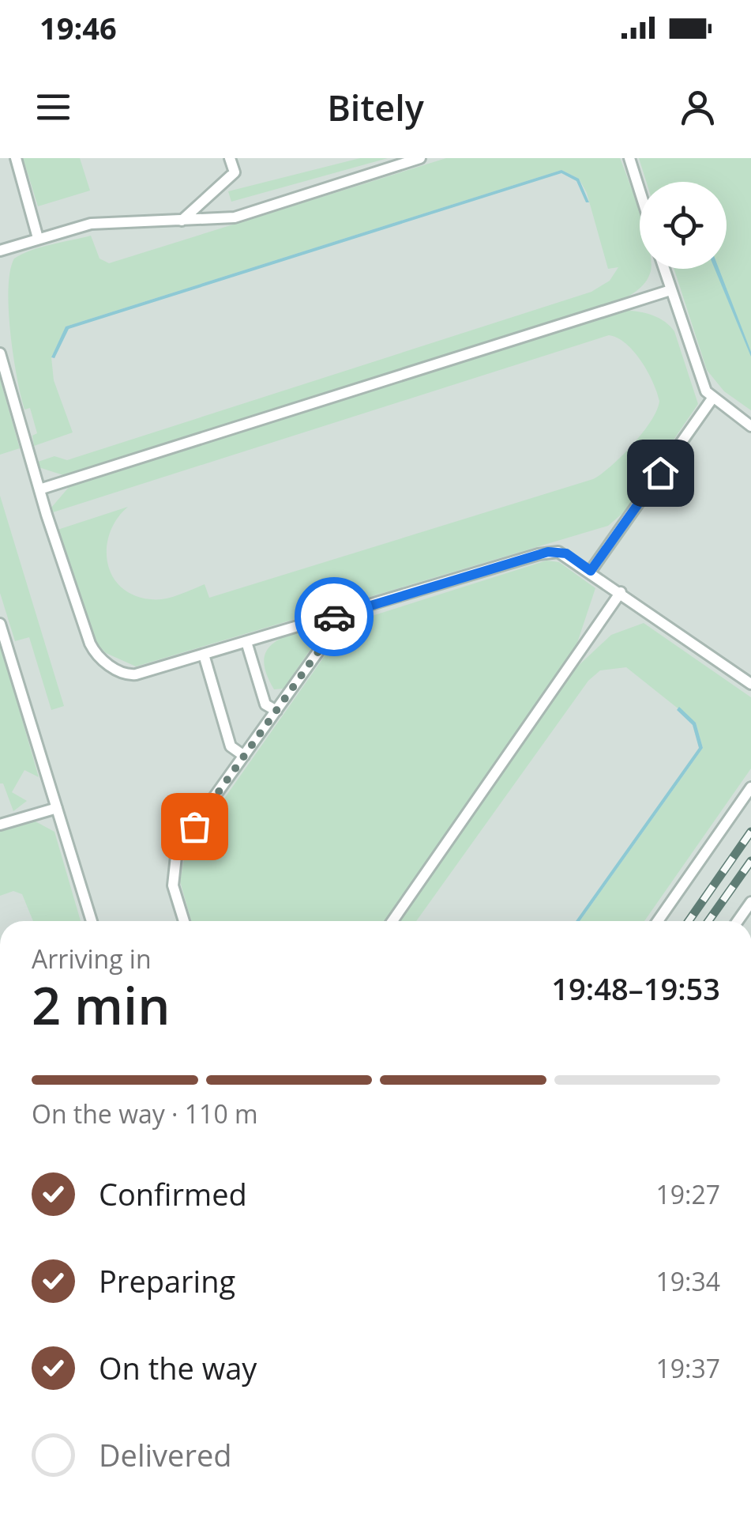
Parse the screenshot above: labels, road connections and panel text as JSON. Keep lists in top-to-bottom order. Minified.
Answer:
{"page":{"status":"19:46","header":"Bitely","heading":["2 min","Arriving in","19:48–19:53"],"bar":"On the way · 110 m","list":[["Confirmed","19:27"],["Preparing","19:34"],["On the way","19:37"],"Delivered"]}}
